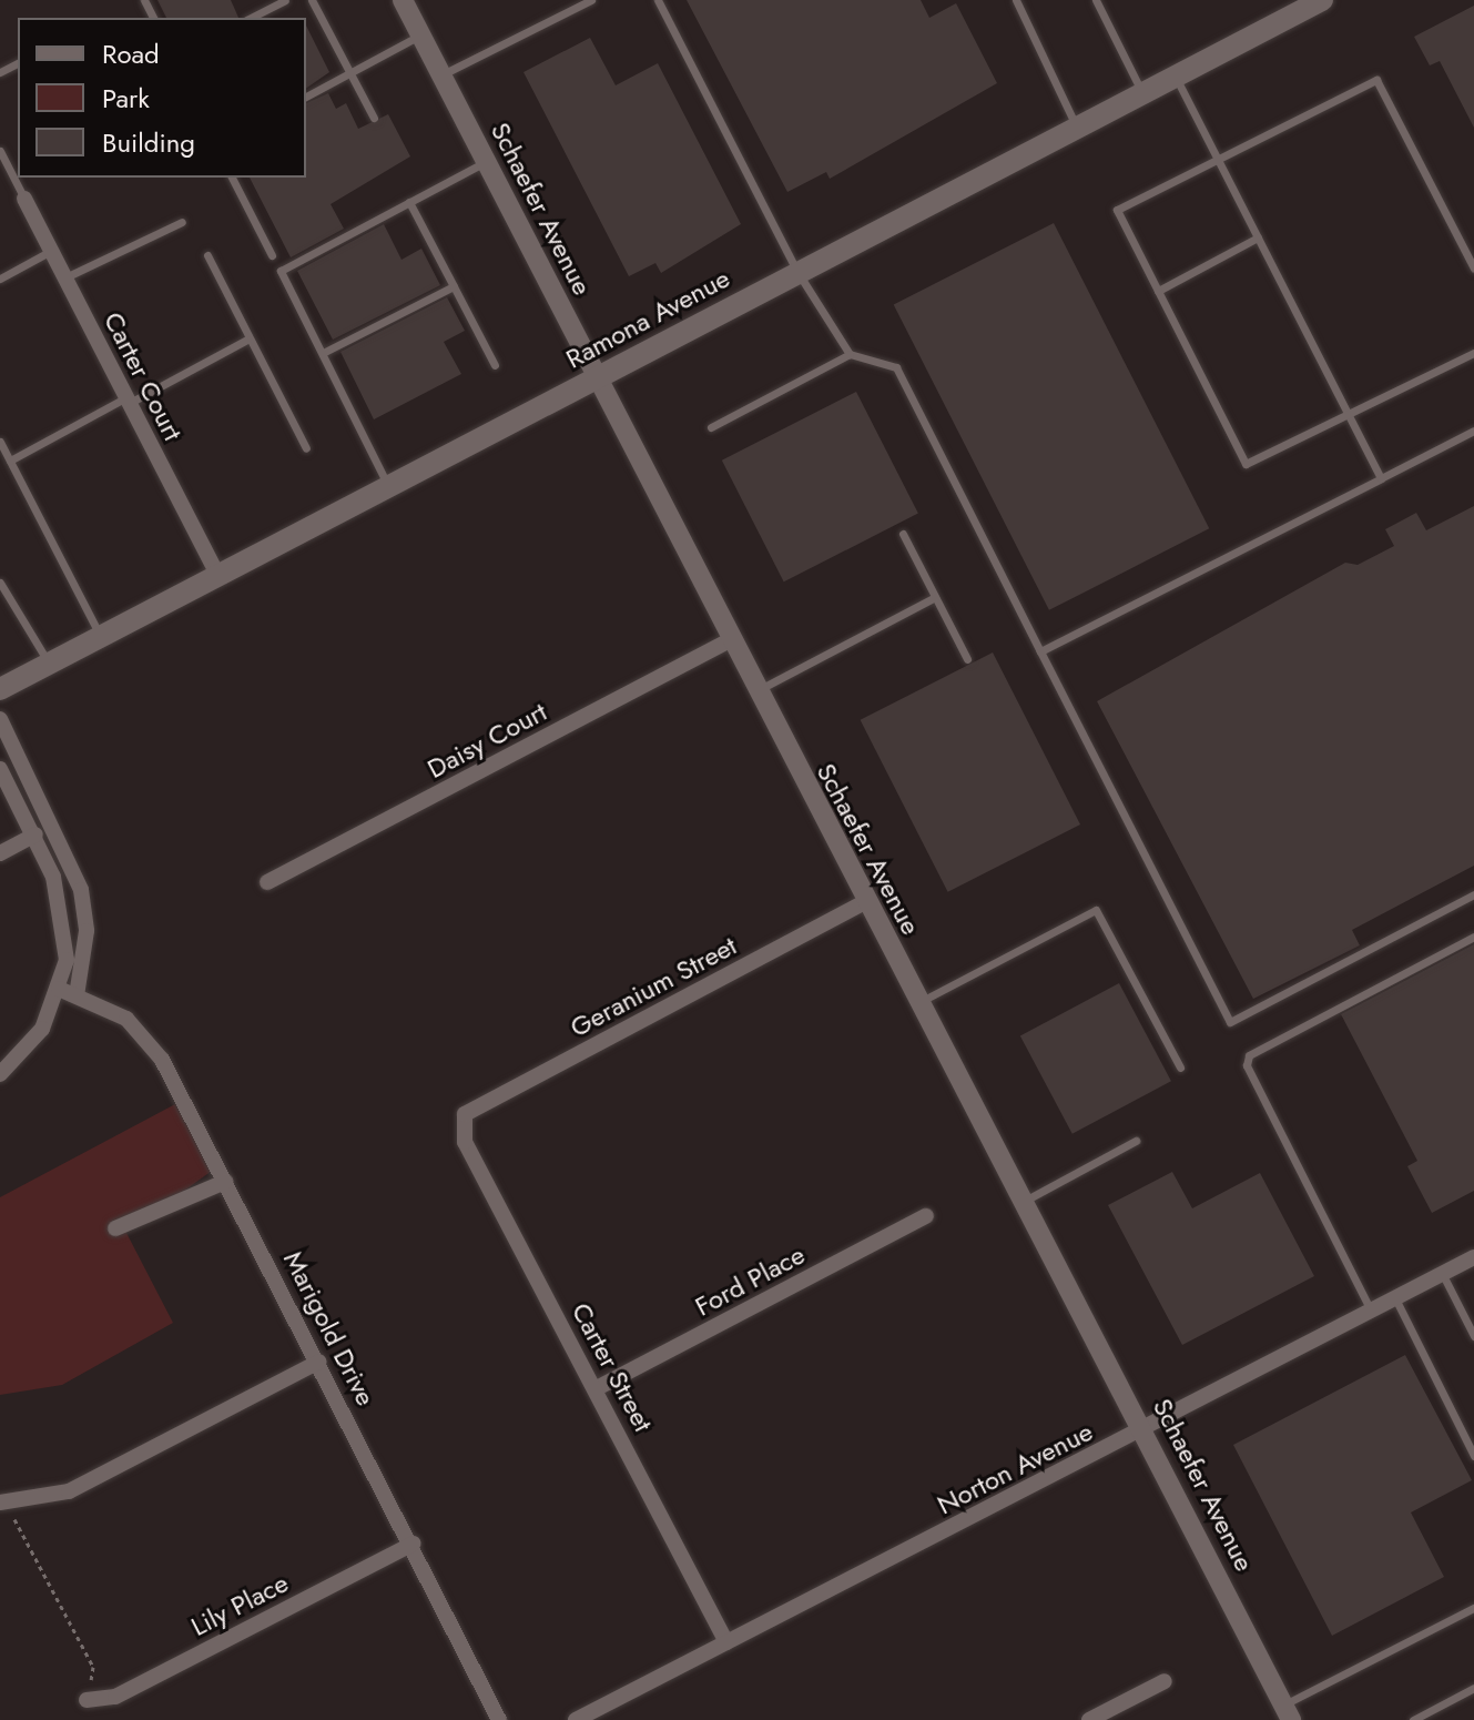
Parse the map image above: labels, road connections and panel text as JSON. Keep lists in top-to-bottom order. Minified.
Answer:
{"streets":{"main road":["Ramona Avenue"],"street":["Schaefer Avenue","Carter Court","Daisy Court","Geranium Street","Ford Place","Marigold Drive","Carter Street","Norton Avenue","Lily Place"]},"crossings":[["Schaefer Avenue","Ramona Avenue"],["Schaefer Avenue","Daisy Court"],["Schaefer Avenue","Geranium Street"],["Schaefer Avenue","Norton Avenue"],["Ramona Avenue","Carter Court"],["Geranium Street","Carter Street"],["Ford Place","Carter Street"],["Marigold Drive","Lily Place"],["Carter Street","Norton Avenue"]],"legend":["Road","Park","Building"]}
